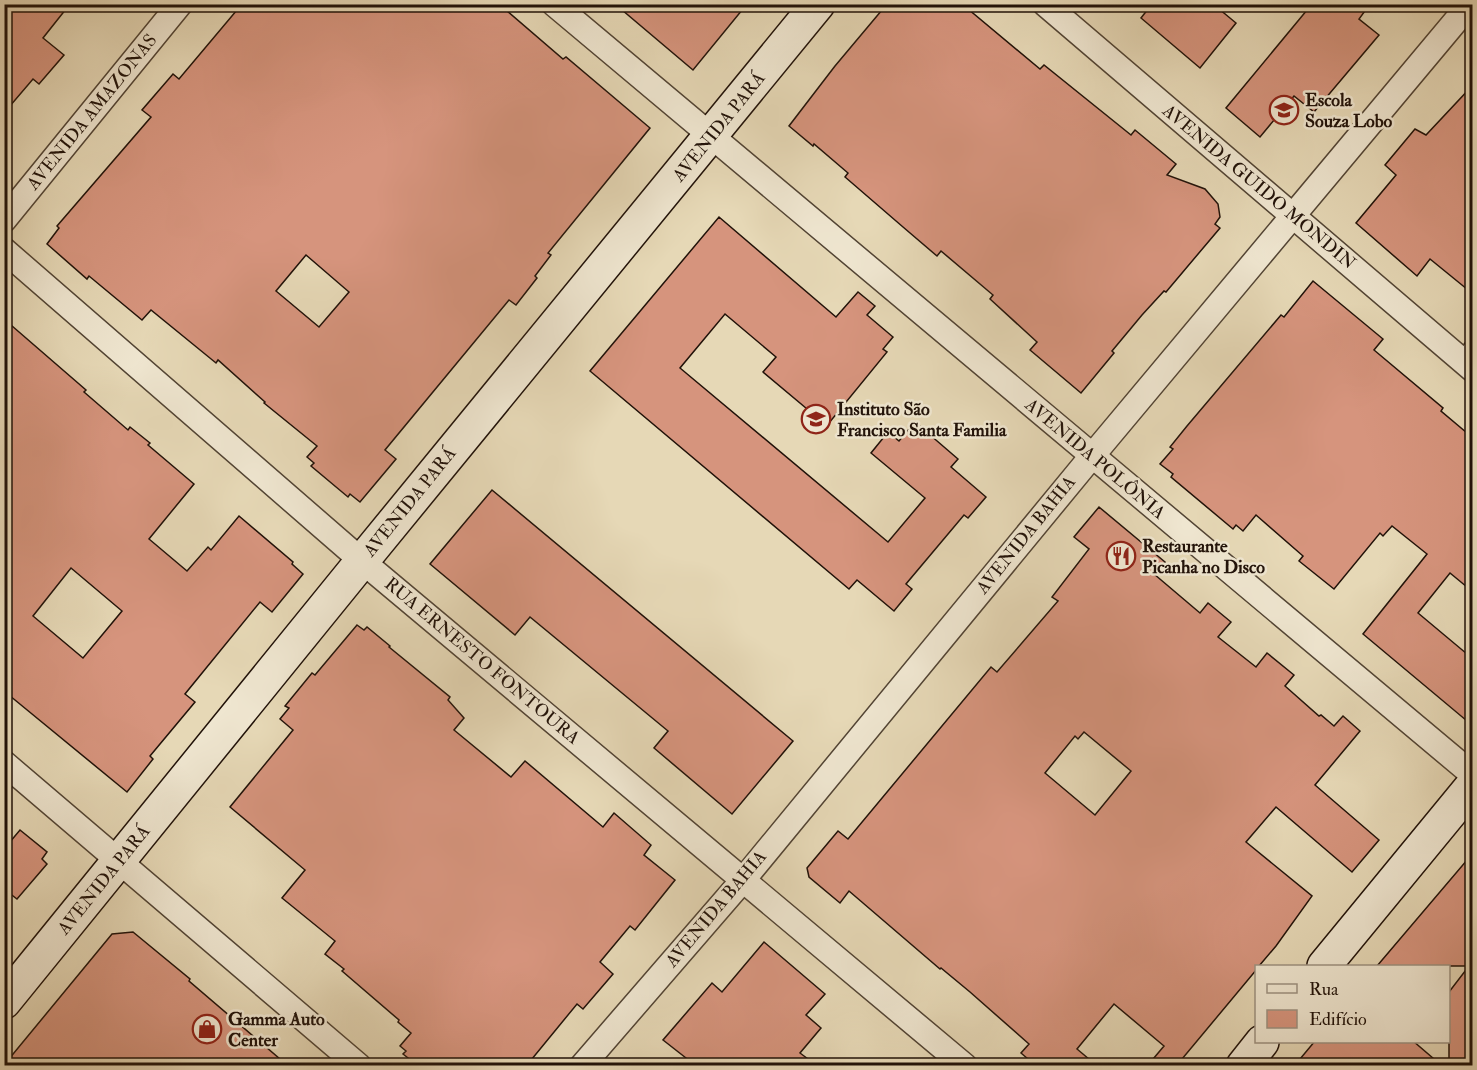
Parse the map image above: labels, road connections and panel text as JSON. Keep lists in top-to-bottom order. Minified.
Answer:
{"streets":{"street":["AVENIDA AMAZONAS","AVENIDA PARÁ","AVENIDA GUIDO MONDIN","AVENIDA POLÔNIA","AVENIDA BAHIA","RUA ERNESTO FONTOURA"]},"crossings":[["AVENIDA PARÁ","AVENIDA POLÔNIA"],["AVENIDA PARÁ","RUA ERNESTO FONTOURA"],["AVENIDA GUIDO MONDIN","AVENIDA BAHIA"],["AVENIDA POLÔNIA","AVENIDA BAHIA"],["AVENIDA BAHIA","RUA ERNESTO FONTOURA"]],"places":{"school or university":["Escola Souza Lobo","Instituto São Francisco Santa Familia"],"restaurant":["Restaurante Picanha no Disco"],"shop":["Gamma Auto Center"]},"legend":["Rua","Edifício"]}
